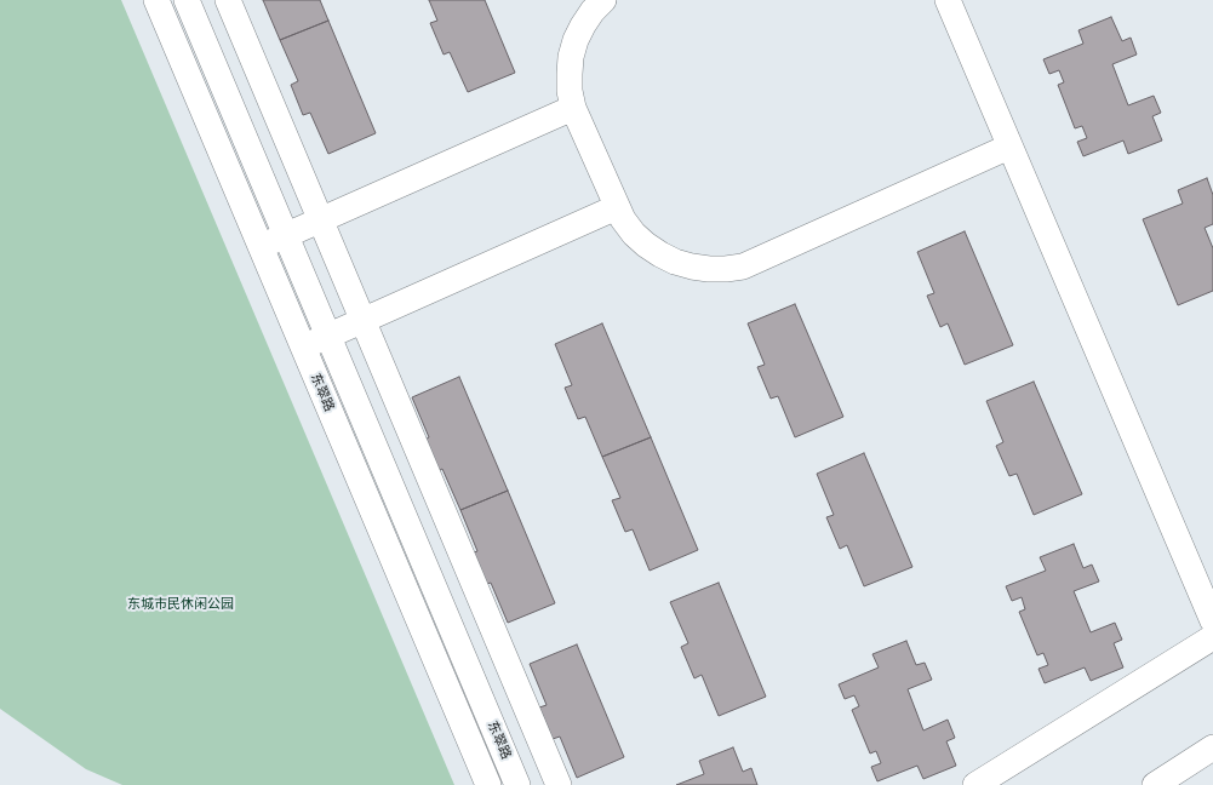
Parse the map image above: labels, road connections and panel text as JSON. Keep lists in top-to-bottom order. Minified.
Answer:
{"streets":{"street":["东翠路"]},"parks":["东城市民休闲公园"]}
